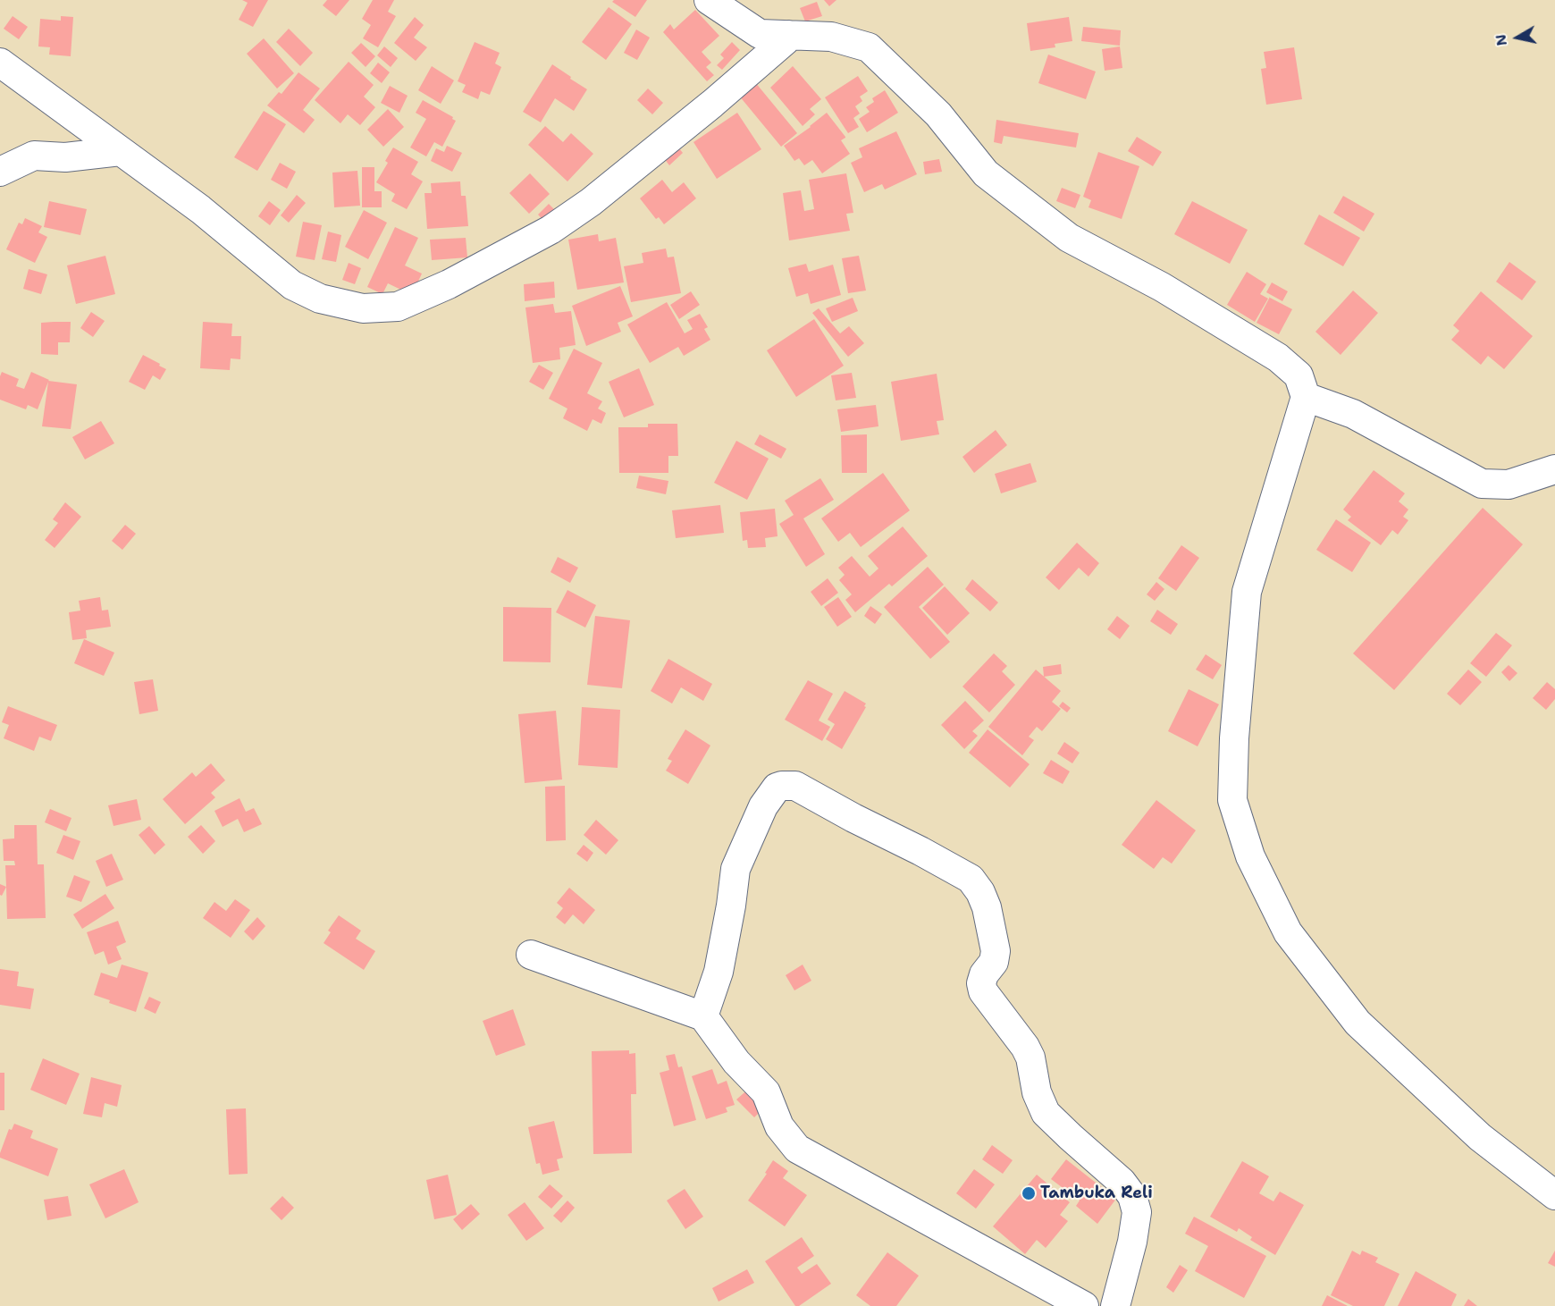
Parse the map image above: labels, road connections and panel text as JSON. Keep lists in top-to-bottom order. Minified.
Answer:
{"places":["Tambuka Reli"],"north":"left"}
